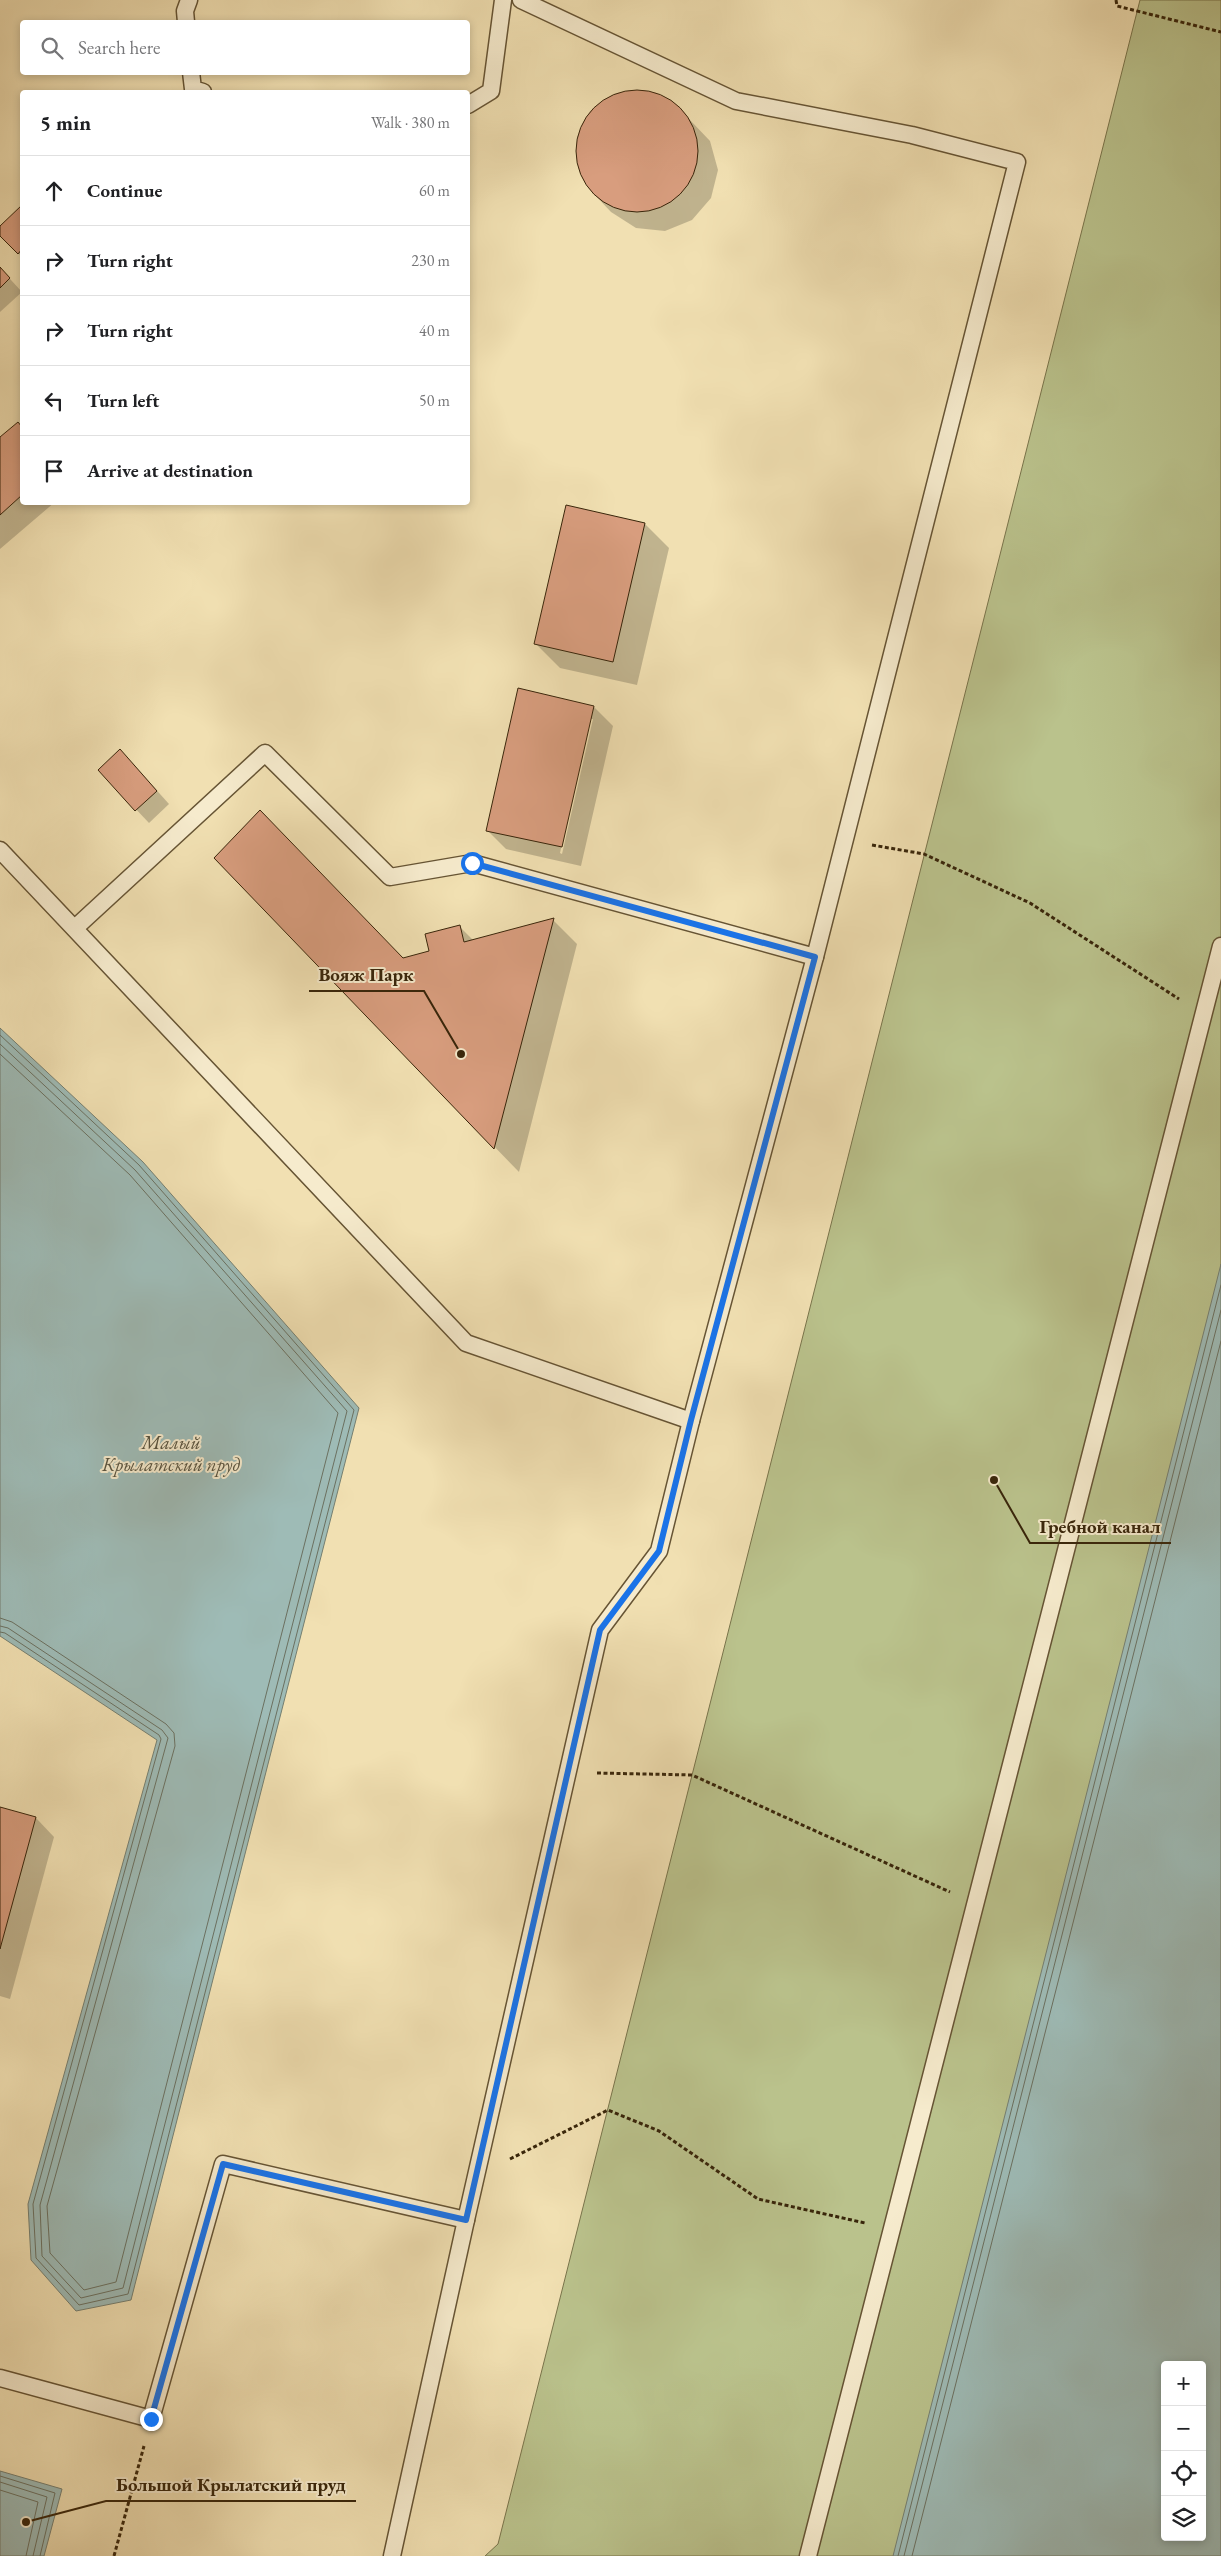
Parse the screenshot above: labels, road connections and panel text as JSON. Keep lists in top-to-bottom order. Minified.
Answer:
{"water":["Малый Крылатский пруд"],"places":["Вояж Парк","Гребной канал","Большой Крылатский пруд"],"page":{"search":"Search here","heading":["5 min","Walk · 380 m"],"list":[["Continue","60 m"],["Turn right","230 m"],["Turn right","40 m"],["Turn left","50 m"],"Arrive at destination"],"map_buttons":["+","−"]}}
